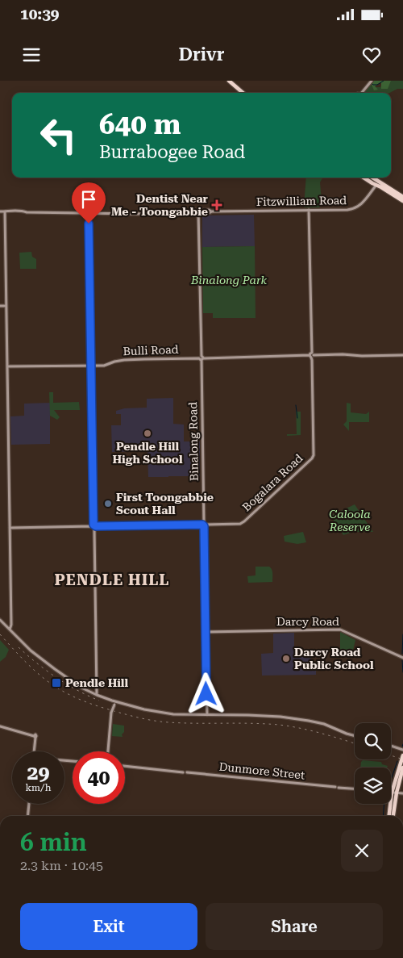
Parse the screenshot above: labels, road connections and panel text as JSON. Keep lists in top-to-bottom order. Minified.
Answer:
{"streets":{"street":["Fitzwilliam Road","Bulli Road","Binalong Road","Bogalara Road","Darcy Road","Dunmore Street"]},"crossings":[["Fitzwilliam Road","Binalong Road"],["Fitzwilliam Road","Bogalara Road"],["Bulli Road","Binalong Road"],["Bulli Road","Bogalara Road"],["Binalong Road","Bogalara Road"],["Binalong Road","Darcy Road"]],"districts":["PENDLE HILL"],"parks":["Binalong Park","Caloola Reserve"],"places":{"health":["Dentist Near Me - Toongabbie"],"other":["Pendle Hill High School","First Toongabbie Scout Hall","Darcy Road Public School"],"transit":["Pendle Hill"]},"page":{"status":"10:39","header":"Drivr","turn":["640 m","Burrabogee Road"],"speed":"29 km/h","limit":"40","heading":["6 min","2.3 km · 10:45"],"buttons":["Exit","Share"]}}
